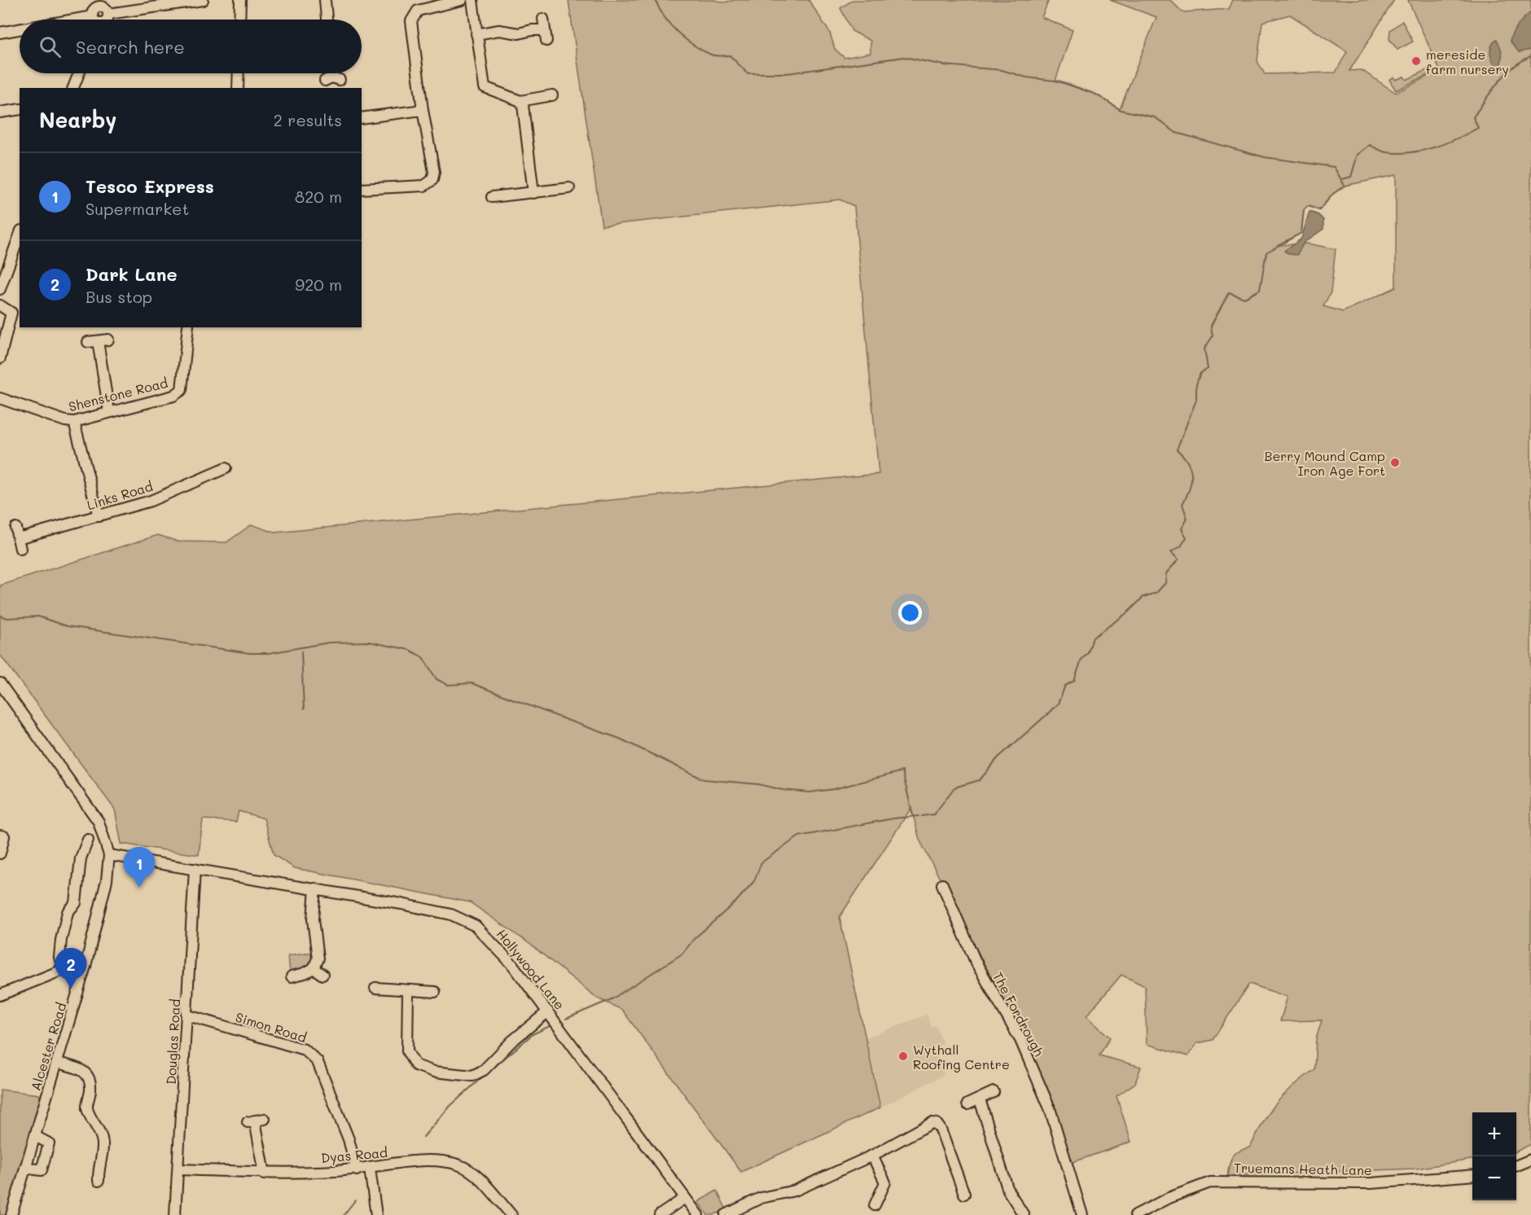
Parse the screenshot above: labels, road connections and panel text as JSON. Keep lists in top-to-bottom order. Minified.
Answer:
{"streets":{"street":["Shenstone Road","Links Road","Hollywood Lane","The Fordrough","Simon Road","Douglas Road","Alcester Road","Dyas Road","Truemans Heath Lane"]},"crossings":[["Hollywood Lane","Douglas Road"],["Hollywood Lane","Alcester Road"],["Simon Road","Douglas Road"],["Simon Road","Dyas Road"],["Douglas Road","Dyas Road"]],"places":["mereside farm nursery","Berry Mound Camp Iron Age Fort","Wythall Roofing Centre"],"page":{"search":"Search here","heading":["Nearby","2 results"],"list":[{"mark":"1","name":"Tesco Express","note":"Supermarket","value":"820 m"},{"mark":"2","name":"Dark Lane","note":"Bus stop","value":"920 m"}],"pins":["1","2"],"map_buttons":["+","−"]}}
